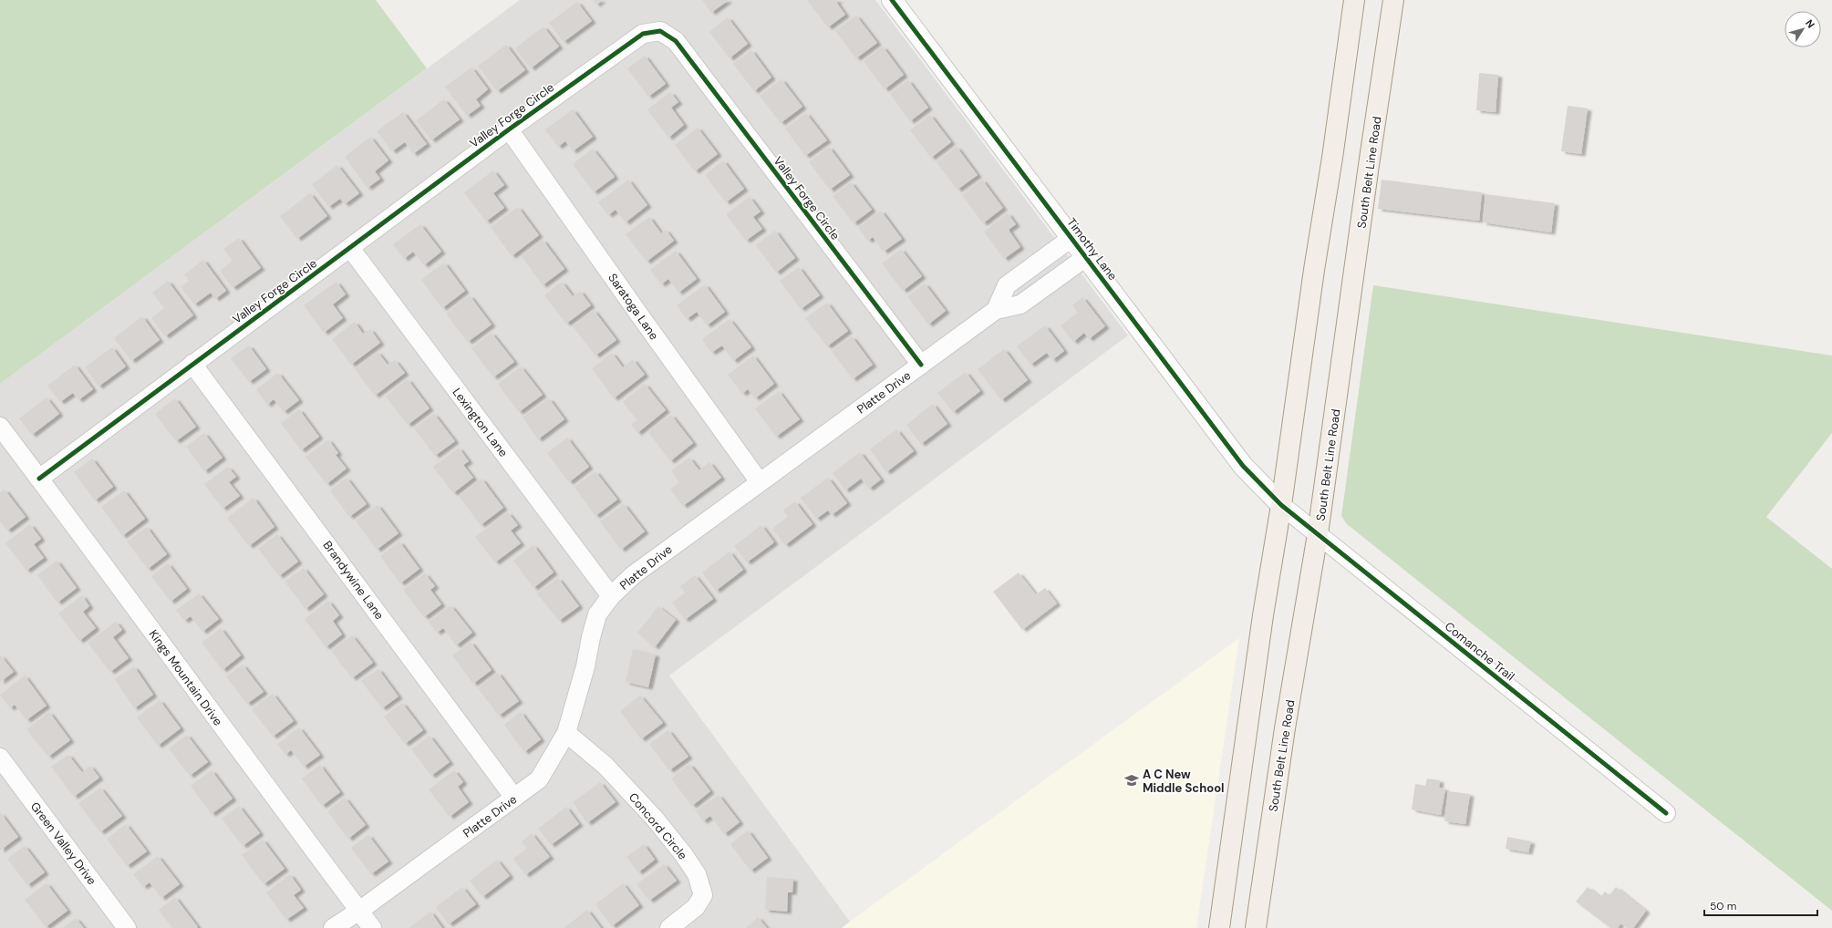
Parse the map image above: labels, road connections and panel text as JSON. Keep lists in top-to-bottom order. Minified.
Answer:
{"streets":{"main road":["South Belt Line Road"],"street":["Valley Forge Circle","Timothy Lane","Saratoga Lane","Platte Drive","Lexington Lane","Brandywine Lane","Comanche Trail","Kings Mountain Drive","Concord Circle","Green Valley Drive"]},"crossings":[["Valley Forge Circle","Saratoga Lane"],["Valley Forge Circle","Platte Drive"],["Valley Forge Circle","Lexington Lane"],["Valley Forge Circle","Brandywine Lane"],["Valley Forge Circle","Kings Mountain Drive"],["South Belt Line Road","Comanche Trail"],["Timothy Lane","Platte Drive"],["Timothy Lane","Comanche Trail"],["Saratoga Lane","Platte Drive"],["Platte Drive","Lexington Lane"],["Platte Drive","Brandywine Lane"],["Platte Drive","Kings Mountain Drive"],["Platte Drive","Concord Circle"]],"places":{"school or university":["A C New Middle School"]},"scale_bar":"50 m","north":"top right"}
